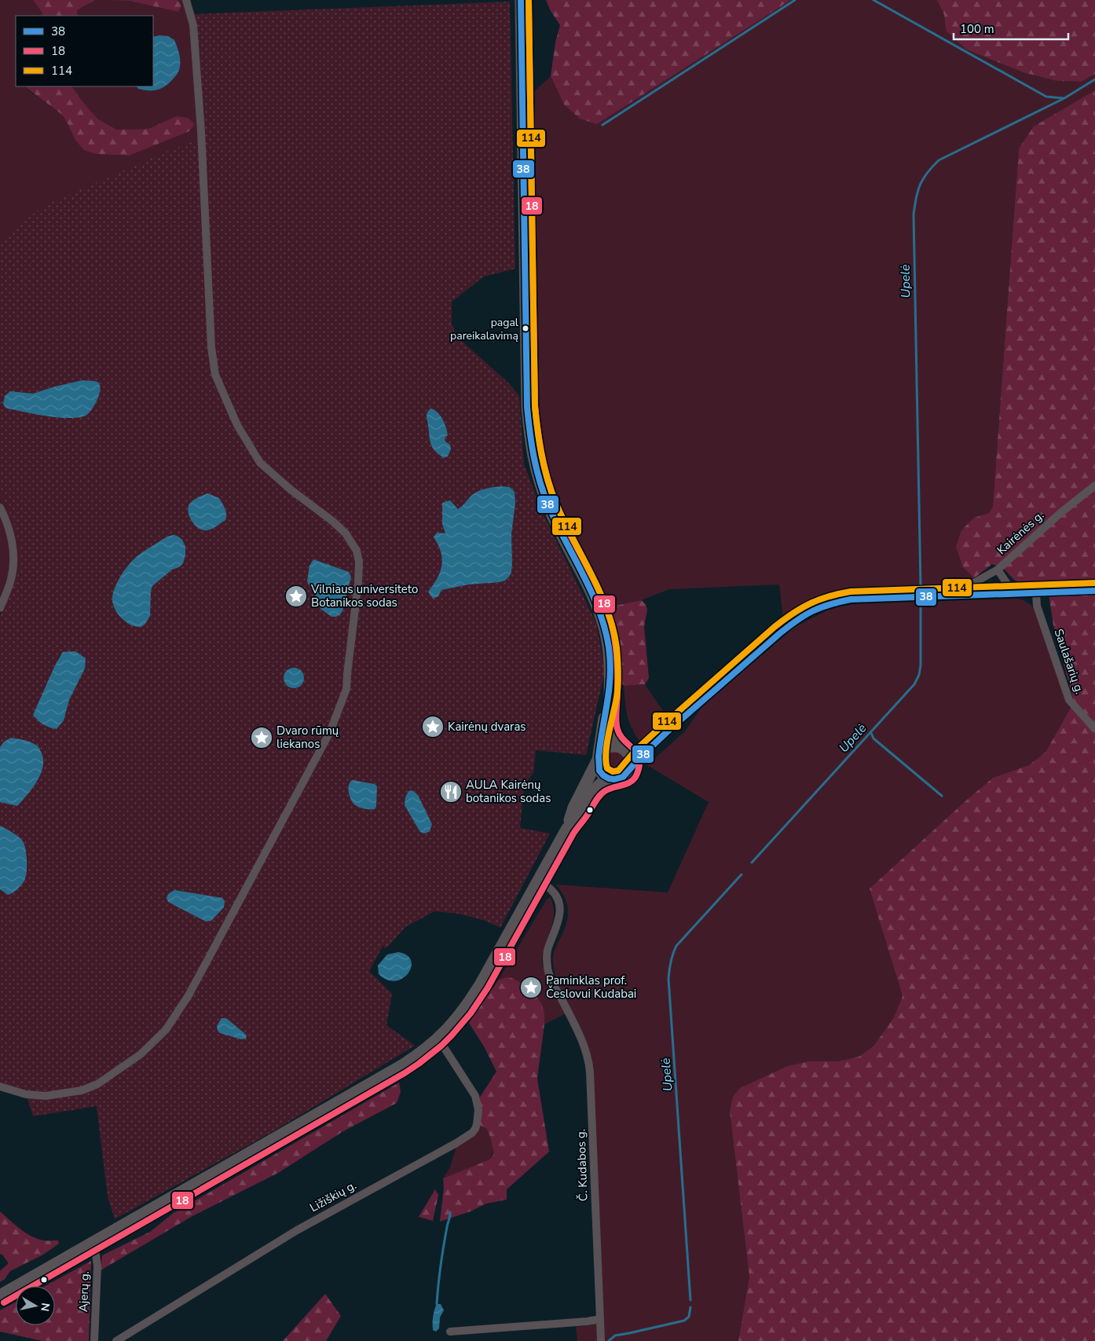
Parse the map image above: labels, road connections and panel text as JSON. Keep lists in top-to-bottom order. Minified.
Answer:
{"streets":{"street":["Kairėnės g.","Saulašarių g.","Č. Kudabos g.","Ližiškių g.","Ajerų g."]},"water":["Upelė"],"places":{"other":["pagal pareikalavimą"],"place":["Vilniaus universiteto Botanikos sodas","Kairėnų dvaras","Dvaro rūmų liekanos","Paminklas prof. Česlovui Kudabai"],"restaurant":["AULA Kairėnų botanikos sodas"]},"lines":["transit line 38","transit line 18","transit line 114"],"legend":["38","18","114"],"scale_bar":"100 m","north":"right"}
